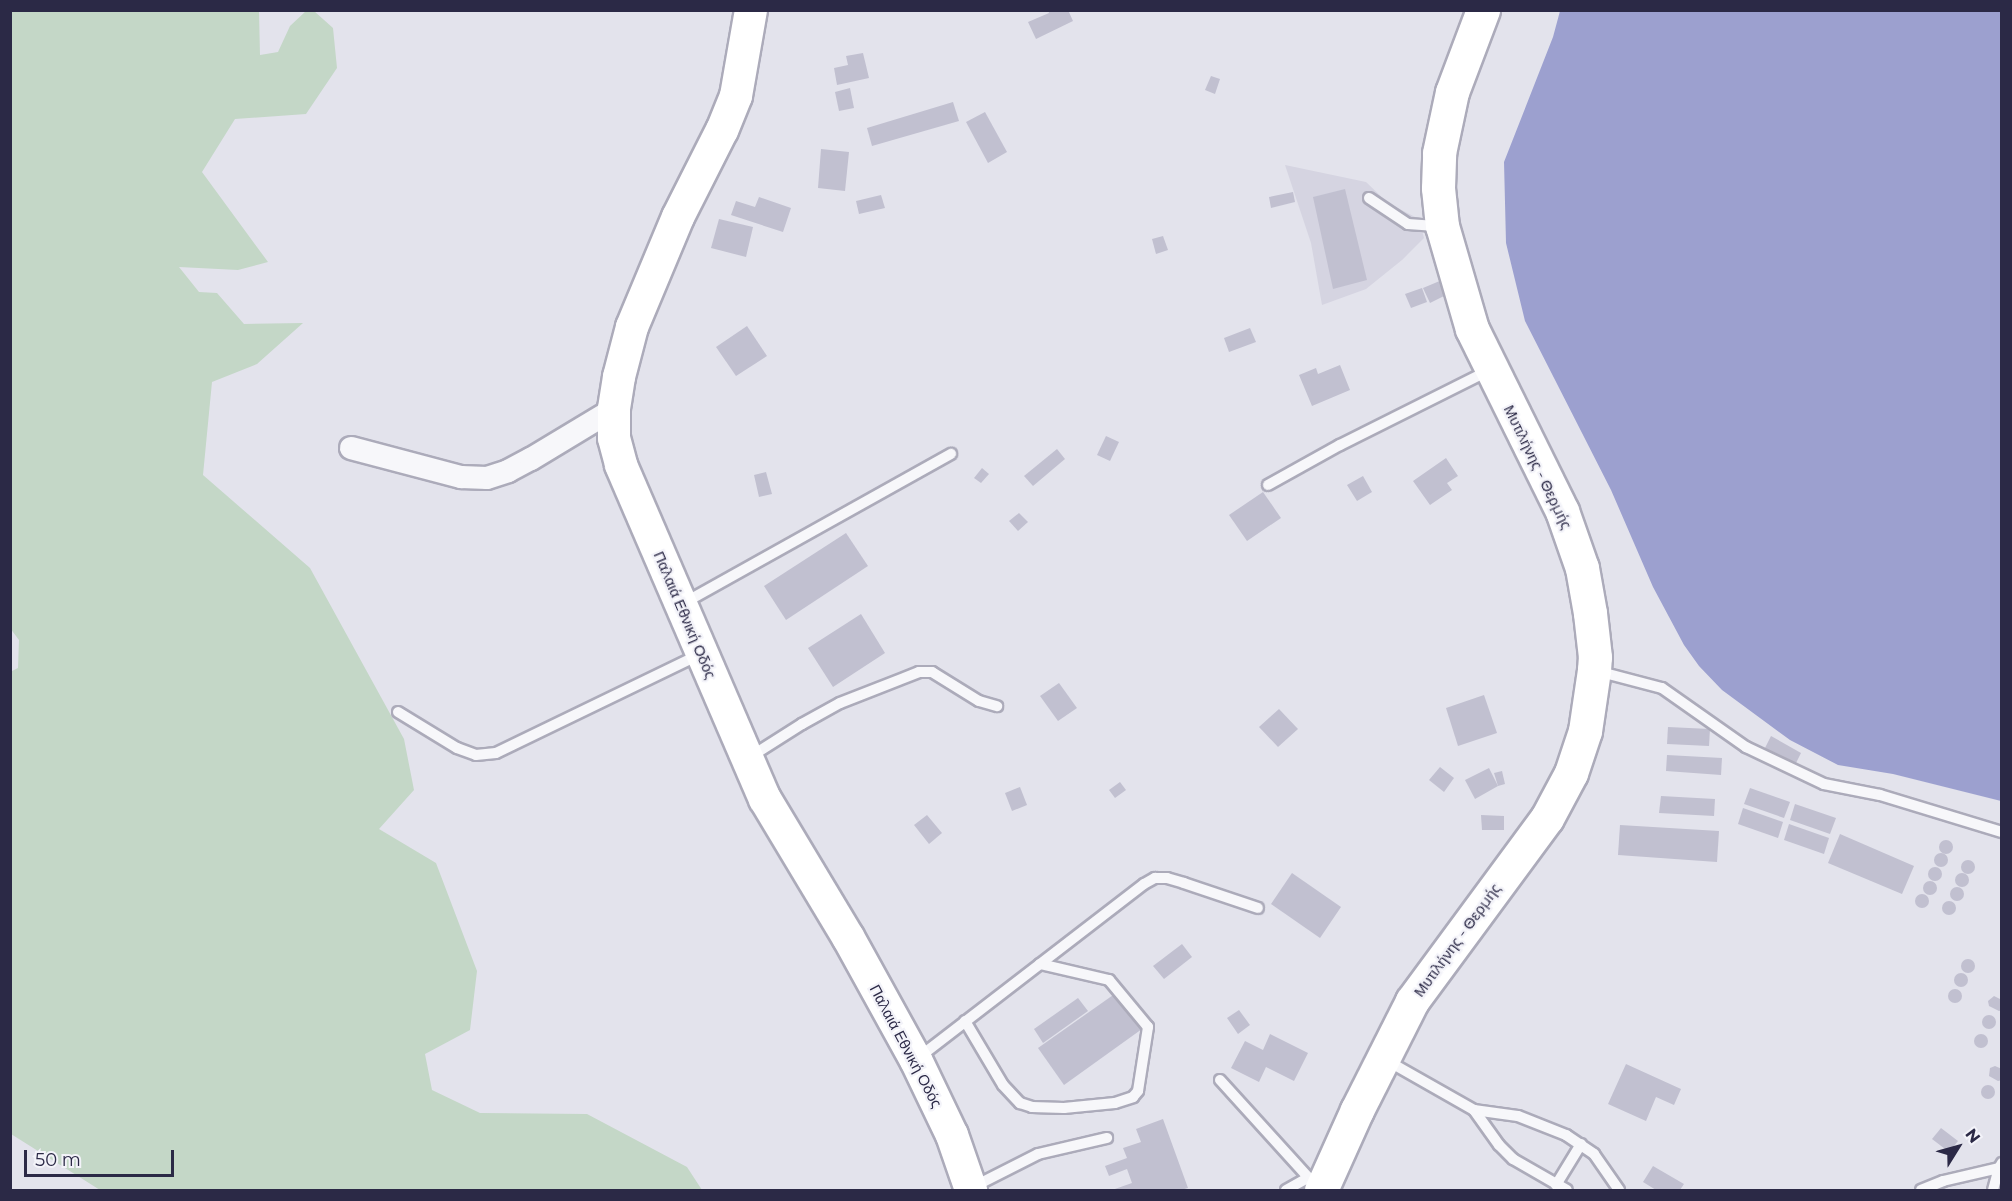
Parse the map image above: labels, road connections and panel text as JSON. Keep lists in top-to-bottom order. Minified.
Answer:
{"streets":{"main road":["Μυτιλήνης - Θερμής","Παλαιά Εθνική Οδός"]},"scale_bar":"50 m","north":"top right"}
